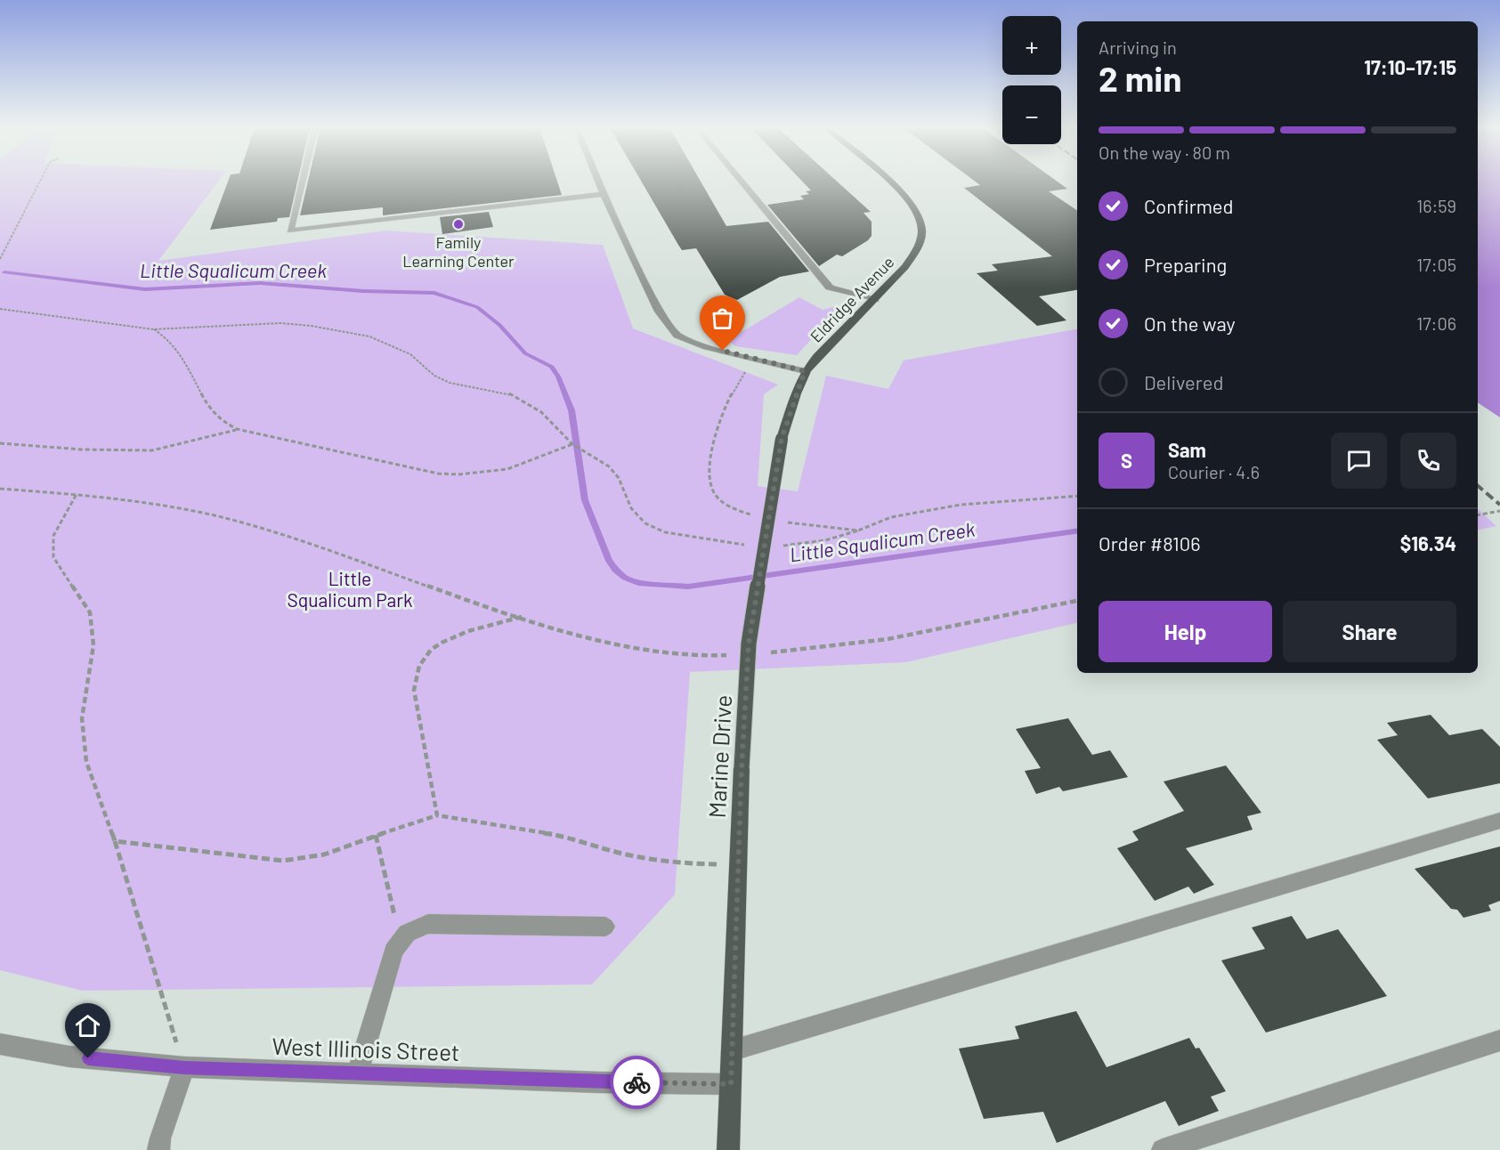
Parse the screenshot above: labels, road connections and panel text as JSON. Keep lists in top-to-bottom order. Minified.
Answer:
{"streets":{"main road":["Eldridge Avenue","Marine Drive"],"street":["West Illinois Street"]},"crossings":[["Eldridge Avenue","Marine Drive"],["Marine Drive","West Illinois Street"]],"water":["Little Squalicum Creek"],"parks":["Little Squalicum Park"],"places":["Family Learning Center"],"page":{"map_buttons":["+","−"],"heading":["2 min","Arriving in","17:10–17:15"],"panel":["Sam","Courier · 4.6","Order #8106","$16.34"],"bar":"On the way · 80 m","list":[["Confirmed","16:59"],["Preparing","17:05"],["On the way","17:06"],"Delivered"],"round":"S","buttons":["Help","Share"]}}
